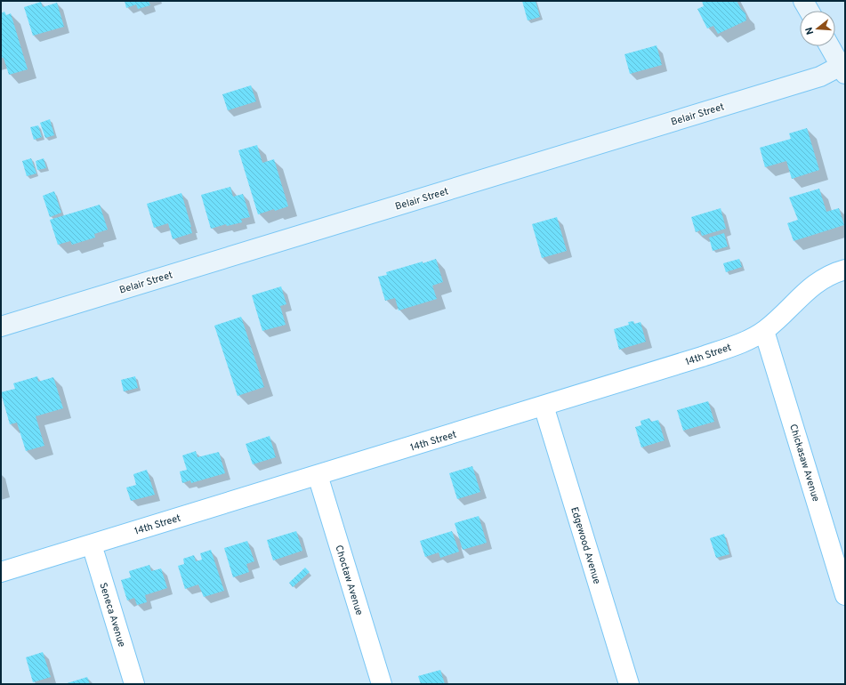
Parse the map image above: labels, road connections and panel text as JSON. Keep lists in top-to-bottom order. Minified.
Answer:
{"streets":{"street":["Belair Street","14th Street","Chickasaw Avenue","Edgewood Avenue","Choctaw Avenue","Seneca Avenue"]},"crossings":[["14th Street","Chickasaw Avenue"],["14th Street","Edgewood Avenue"],["14th Street","Choctaw Avenue"],["14th Street","Seneca Avenue"]],"north":"left"}
